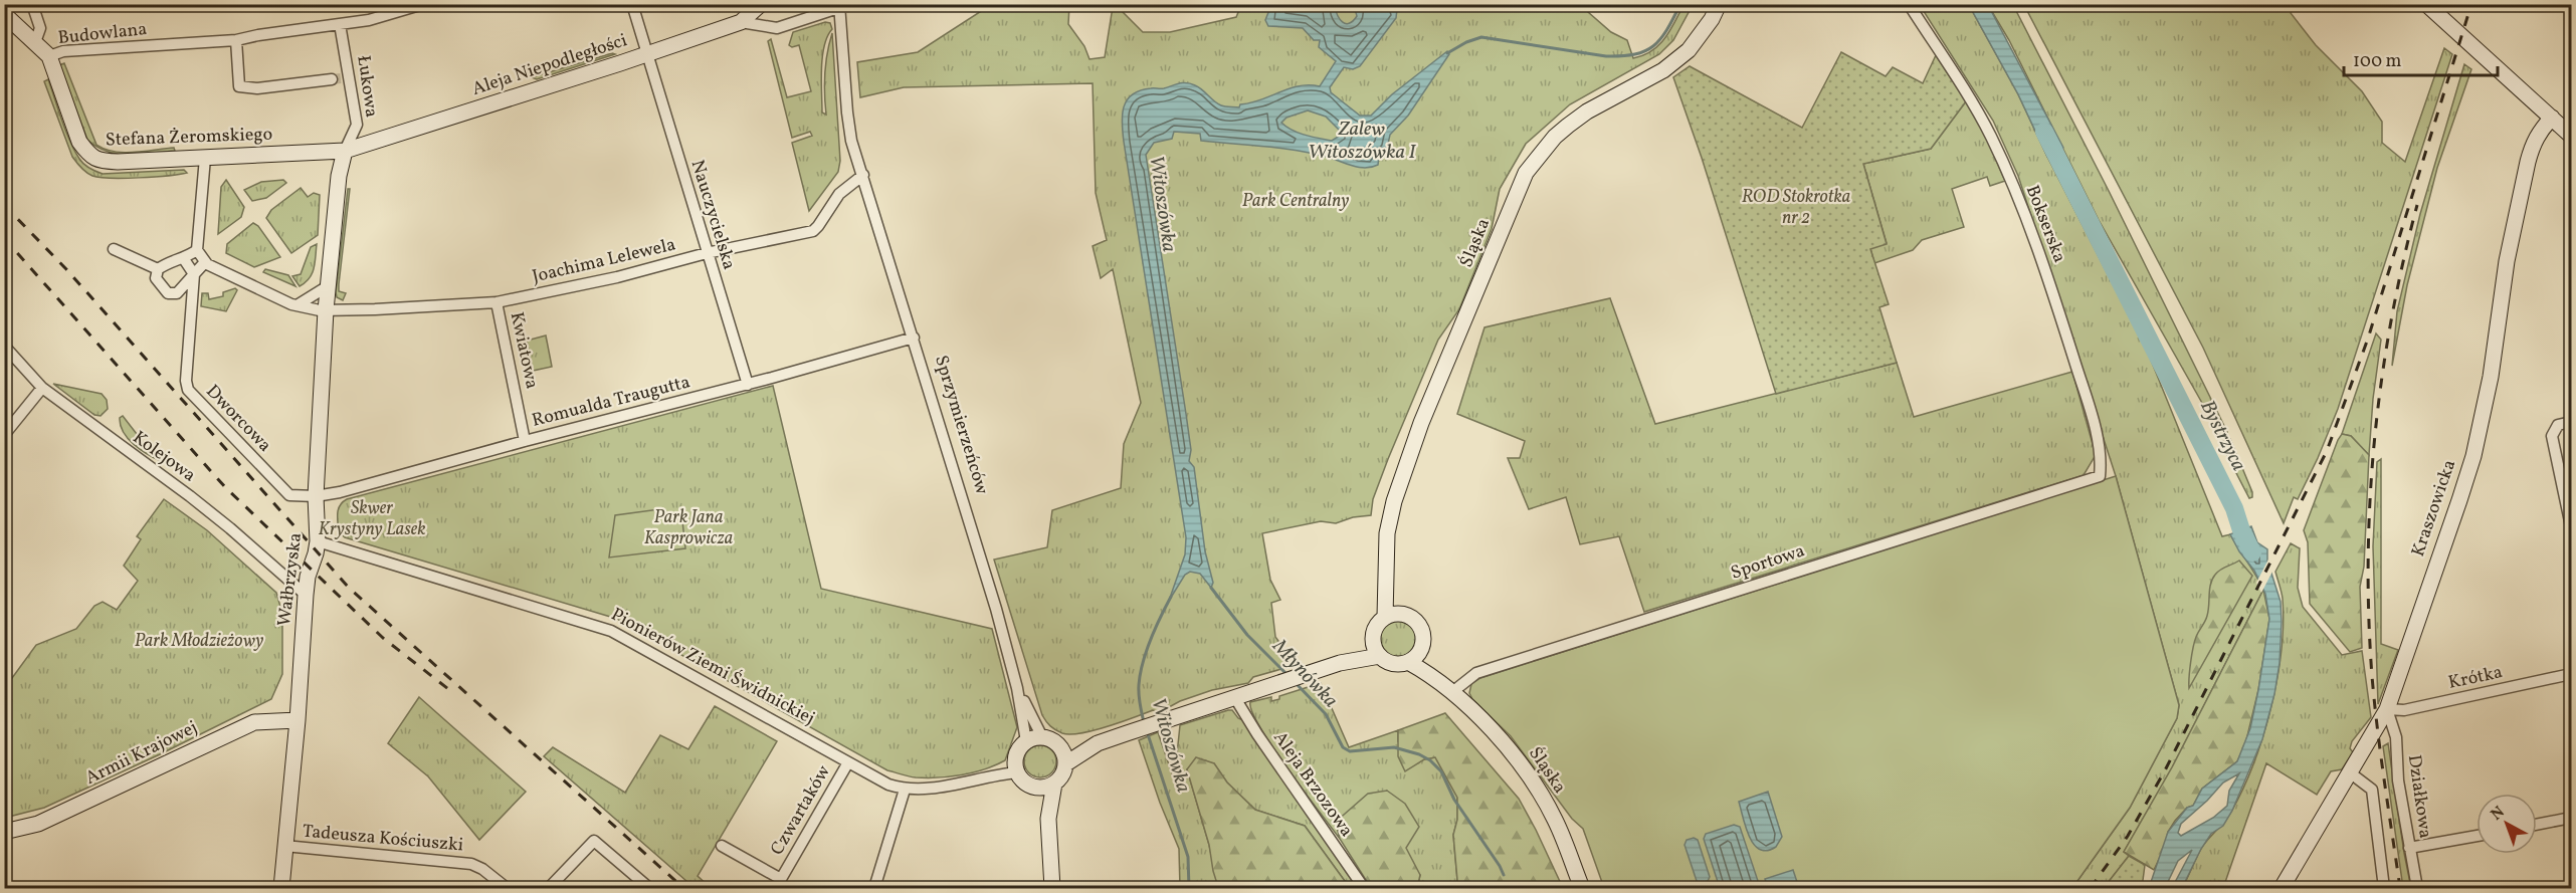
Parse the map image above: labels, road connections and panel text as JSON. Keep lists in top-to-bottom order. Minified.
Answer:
{"streets":{"street":["Budowlana","Aleja Niepodległości","Łukowa","Stefana Żeromskiego","Nauczycielska","Bokserska","Śląska","Joachima Lelewela","Kwiatowa","Romualda Traugutta","Dworcowa","Sprzymierzeńców","Kolejowa","Kraszowicka","Sportowa","Wałbrzyska","Pionierów Ziemi Świdnickiej","Krótka","Armii Krajowej","Aleja Brzozowa","Działkowa","Czwartaków","Tadeusza Kościuszki"]},"crossings":[["Budowlana","Łukowa"],["Budowlana","Stefana Żeromskiego"],["Aleja Niepodległości","Łukowa"],["Aleja Niepodległości","Stefana Żeromskiego"],["Aleja Niepodległości","Nauczycielska"],["Aleja Niepodległości","Wałbrzyska"],["Łukowa","Wałbrzyska"],["Nauczycielska","Joachima Lelewela"],["Nauczycielska","Romualda Traugutta"],["Bokserska","Sportowa"],["Śląska","Sportowa"],["Joachima Lelewela","Kwiatowa"],["Joachima Lelewela","Sprzymierzeńców"],["Joachima Lelewela","Wałbrzyska"],["Kwiatowa","Romualda Traugutta"],["Romualda Traugutta","Dworcowa"],["Romualda Traugutta","Sprzymierzeńców"],["Romualda Traugutta","Wałbrzyska"],["Dworcowa","Wałbrzyska"],["Sprzymierzeńców","Pionierów Ziemi Świdnickiej"],["Kolejowa","Wałbrzyska"],["Kraszowicka","Krótka"],["Kraszowicka","Działkowa"],["Wałbrzyska","Pionierów Ziemi Świdnickiej"],["Wałbrzyska","Armii Krajowej"],["Wałbrzyska","Tadeusza Kościuszki"],["Pionierów Ziemi Świdnickiej","Czwartaków"],["Krótka","Działkowa"]],"water":["Zalew Witoszówka I","Witoszówka","Bystrzyca","Młynówka"],"parks":["ROD Stokrotka nr 2","Park Centralny","Skwer Krystyny Lasek","Park Jana Kasprowicza","Park Młodzieżowy"],"scale_bar":"100 m","north":"top left"}
